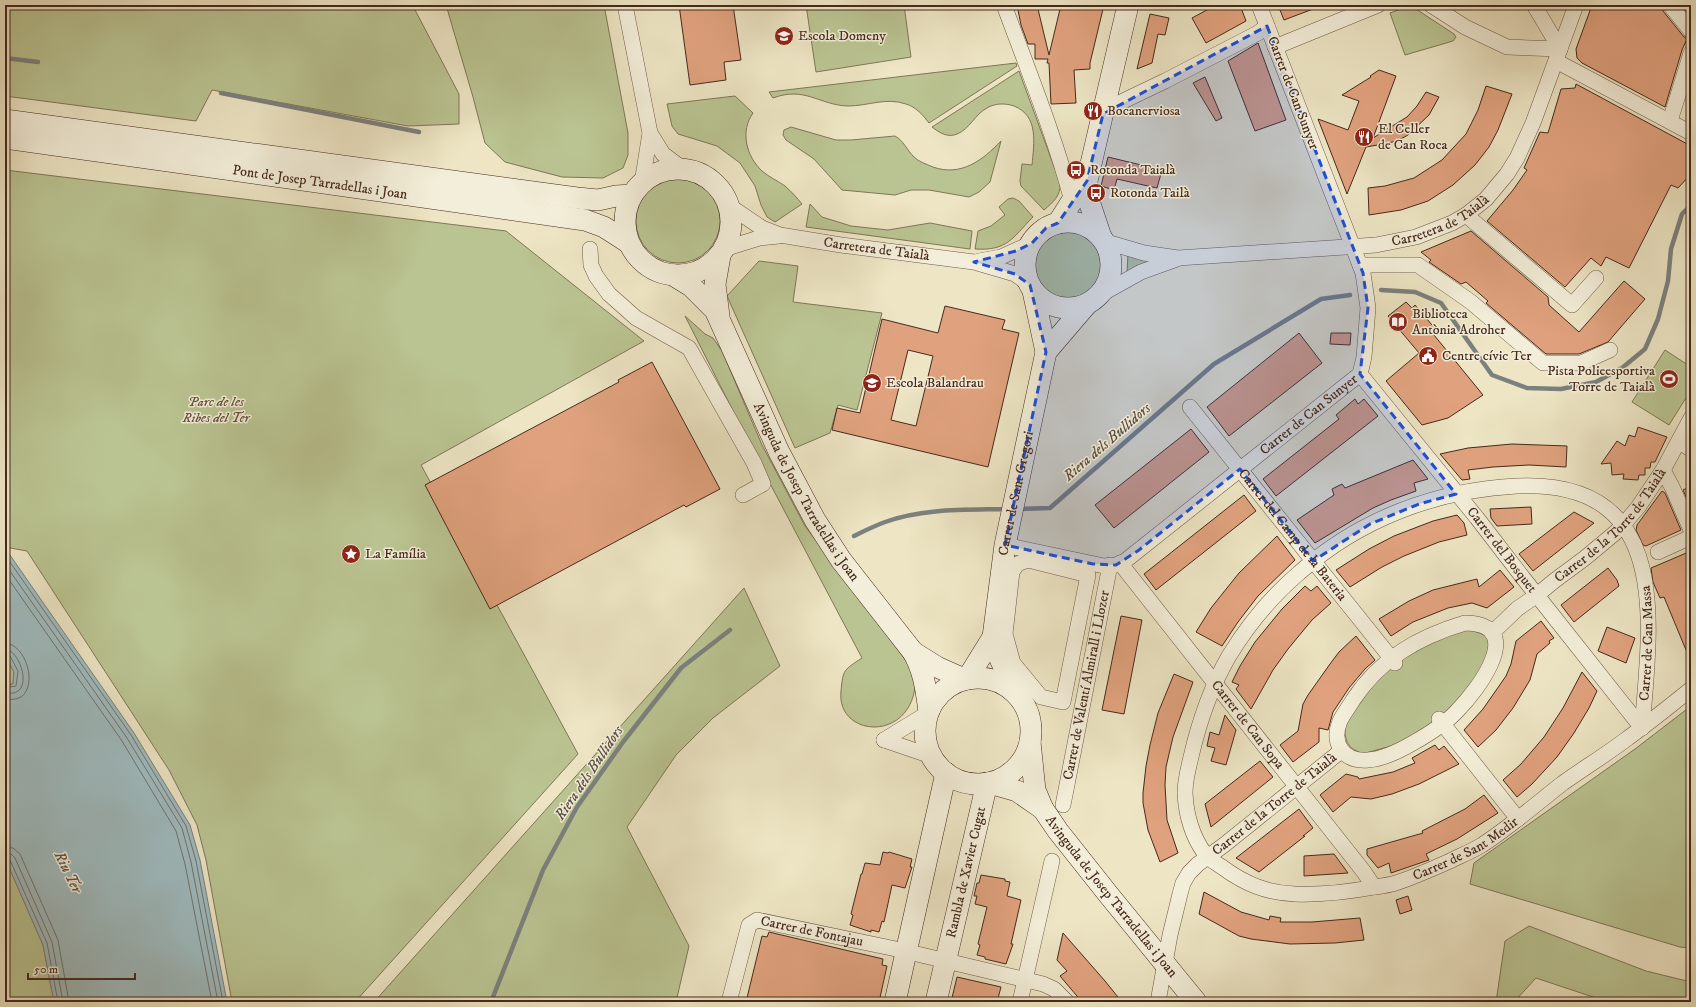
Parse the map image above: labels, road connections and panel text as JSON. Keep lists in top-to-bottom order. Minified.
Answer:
{"streets":{"main road":["Pont de Josep Tarradellas i Joan","Avinguda de Josep Tarradellas i Joan","Carrer de Sant Gregori","Rambla de Xavier Cugat"],"street":["Carrer de Can Sunyer","Carretera de Taialà","Carrer de la Torre de Taialà","Carrer del Camp de la Bateria","Carrer del Bosquet","Carrer de Can Massa","Carrer de Valentí Almirall i Llozer","Carrer de Can Sopa","Carrer de Sant Medir","Carrer de Fontajau"]},"crossings":[["Carrer de Can Sunyer","Carretera de Taialà"],["Carrer de Can Sunyer","Carrer del Camp de la Bateria"],["Carrer de Can Sunyer","Carrer del Bosquet"],["Carrer de Can Sunyer","Carrer de Valentí Almirall i Llozer"],["Carrer de Can Sunyer","Carrer de Can Sopa"],["Pont de Josep Tarradellas i Joan","Carretera de Taialà"],["Pont de Josep Tarradellas i Joan","Avinguda de Josep Tarradellas i Joan"],["Carretera de Taialà","Avinguda de Josep Tarradellas i Joan"],["Carretera de Taialà","Carrer de Sant Gregori"],["Avinguda de Josep Tarradellas i Joan","Carrer de Sant Gregori"],["Avinguda de Josep Tarradellas i Joan","Carrer de la Torre de Taialà"],["Avinguda de Josep Tarradellas i Joan","Carrer de Valentí Almirall i Llozer"],["Avinguda de Josep Tarradellas i Joan","Rambla de Xavier Cugat"],["Carrer de Sant Gregori","Rambla de Xavier Cugat"],["Carrer de la Torre de Taialà","Carrer del Bosquet"],["Carrer de la Torre de Taialà","Carrer de Can Massa"],["Carrer de la Torre de Taialà","Carrer de Can Sopa"],["Carrer de la Torre de Taialà","Carrer de Sant Medir"],["Carrer del Camp de la Bateria","Carrer de Can Massa"],["Carrer del Bosquet","Carrer de Can Massa"],["Carrer del Bosquet","Carrer de Sant Medir"],["Carrer de Can Massa","Carrer de Can Sopa"],["Carrer de Can Massa","Carrer de Sant Medir"],["Carrer de Valentí Almirall i Llozer","Carrer de Can Sopa"],["Carrer de Can Sopa","Carrer de Sant Medir"]],"water":["Riera dels Bullidors","Riu Ter"],"parks":["Parc de les Ribes del Ter"],"places":{"school or university":["Escola Domeny","Escola Balandrau"],"restaurant":["Bocanerviosa","El Celler de Can Roca"],"bus stop":["Rotonda Taialà","Rotonda Tailà"],"library":["Biblioteca Antònia Adroher"],"public building":["Centre cívic Ter"],"sports":["Pista Polieesportiva Torre de Taialà"],"place":["La Família"]},"scale_bar":"50 m"}
